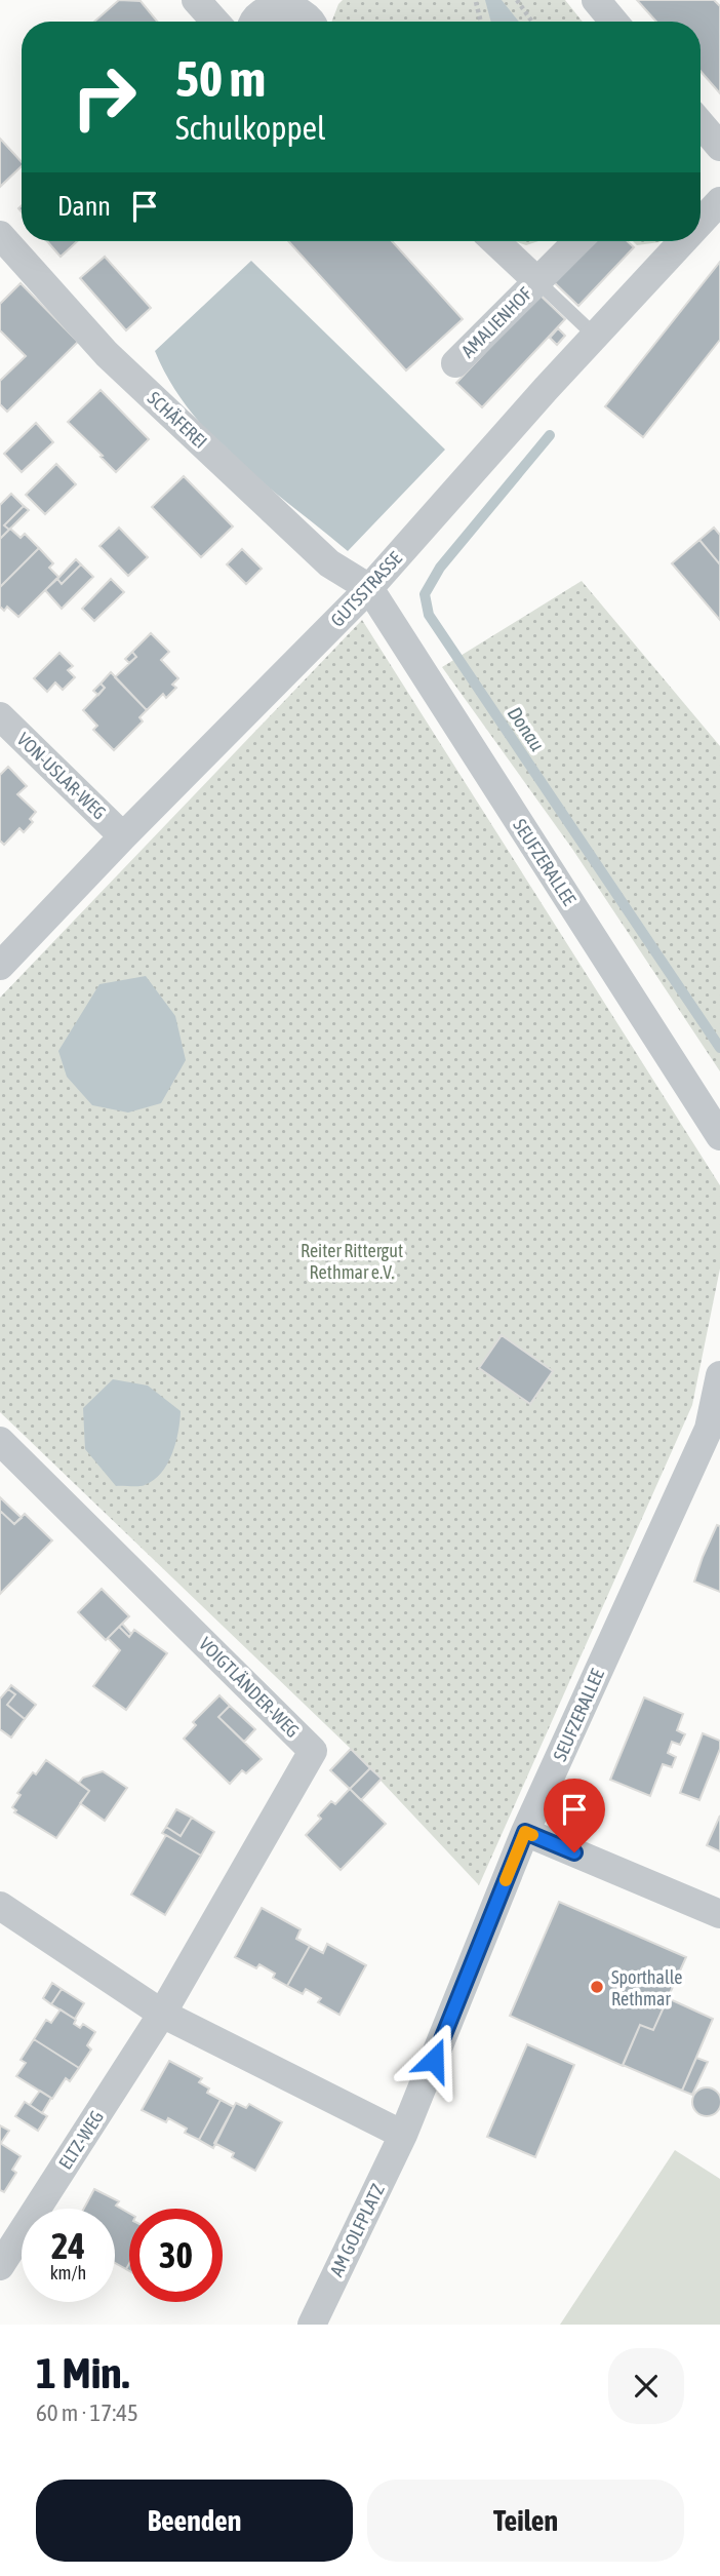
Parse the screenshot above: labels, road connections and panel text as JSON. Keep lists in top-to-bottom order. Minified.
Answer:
{"streets":{"street":["AMALIENHOF","SCHÄFEREI","GUTSSTRASSE","VON-USLAR-WEG","SEUFZERALLEE","VOIGTLÄNDER-WEG","ELTZ-WEG","AM GOLFPLATZ"]},"crossings":[["SCHÄFEREI","GUTSSTRASSE"],["SCHÄFEREI","SEUFZERALLEE"],["GUTSSTRASSE","VON-USLAR-WEG"],["GUTSSTRASSE","SEUFZERALLEE"],["SEUFZERALLEE","AM GOLFPLATZ"],["VOIGTLÄNDER-WEG","ELTZ-WEG"]],"water":["Donau"],"parks":["Reiter Rittergut Rethmar e.V."],"places":["Sporthalle Rethmar"],"page":{"turn":["50 m","Schulkoppel"],"then":"Dann","speed":"24 km/h","limit":"30","heading":["1 Min.","60 m · 17:45"],"buttons":["Beenden","Teilen"]}}
